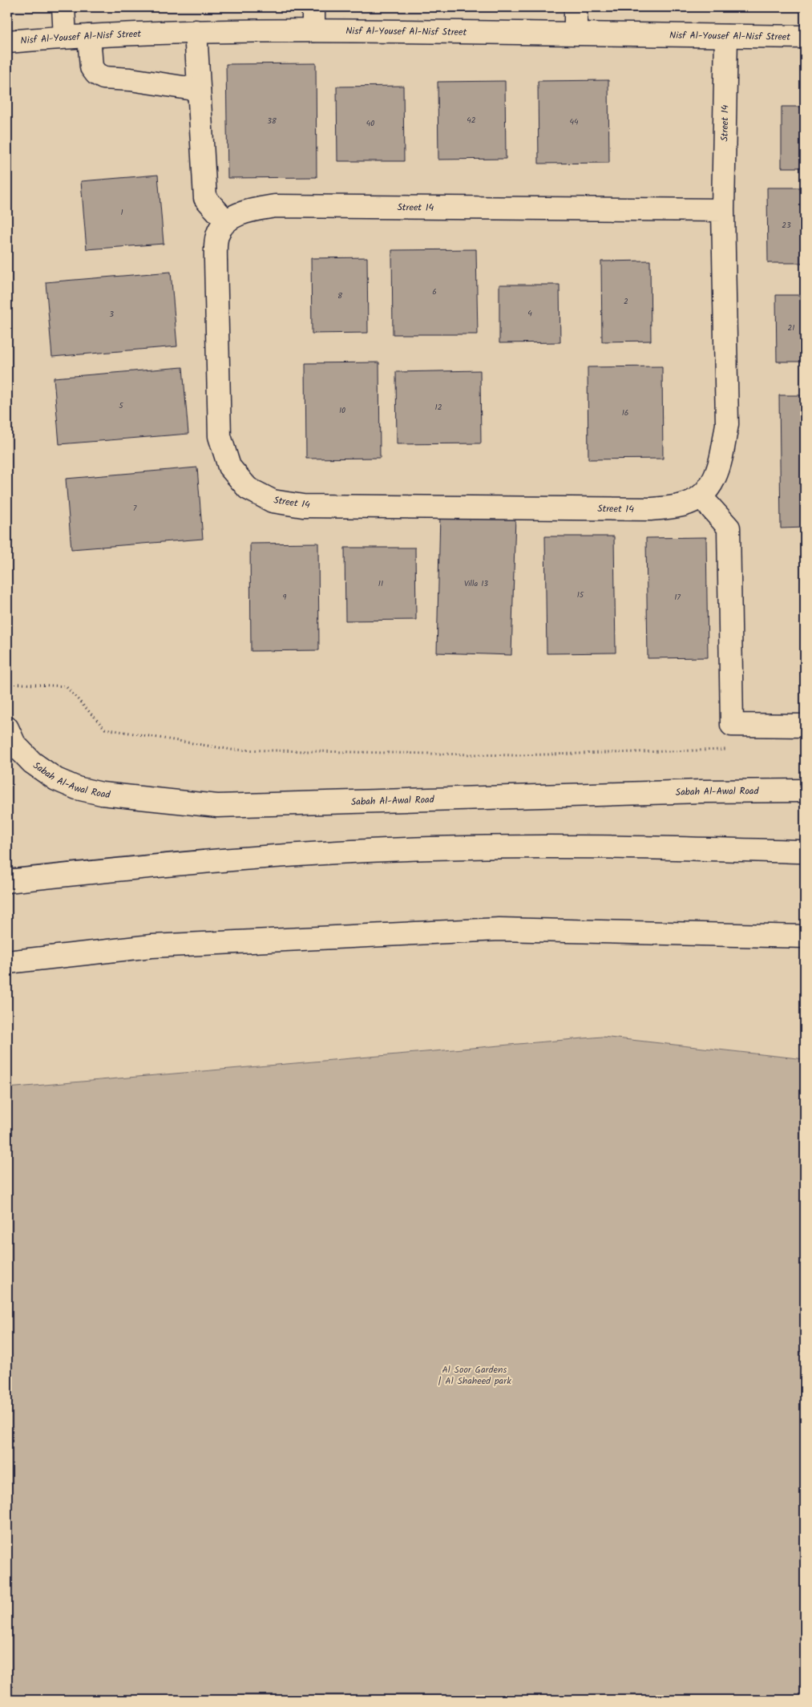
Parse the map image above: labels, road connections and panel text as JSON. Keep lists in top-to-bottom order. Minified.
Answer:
{"streets":{"main road":["Nisf Al-Yousef Al-Nisf Street","Street 14","Sabah Al-Awal Road"]},"crossings":[["Nisf Al-Yousef Al-Nisf Street","Street 14"]],"parks":["Al Soor Gardens | Al Shaheed park"],"house_numbers":["42","38","44","40","1","23","6","8","2","4","3","21","5","12","10","16","7","11","Villa 13","15","9","17"]}
